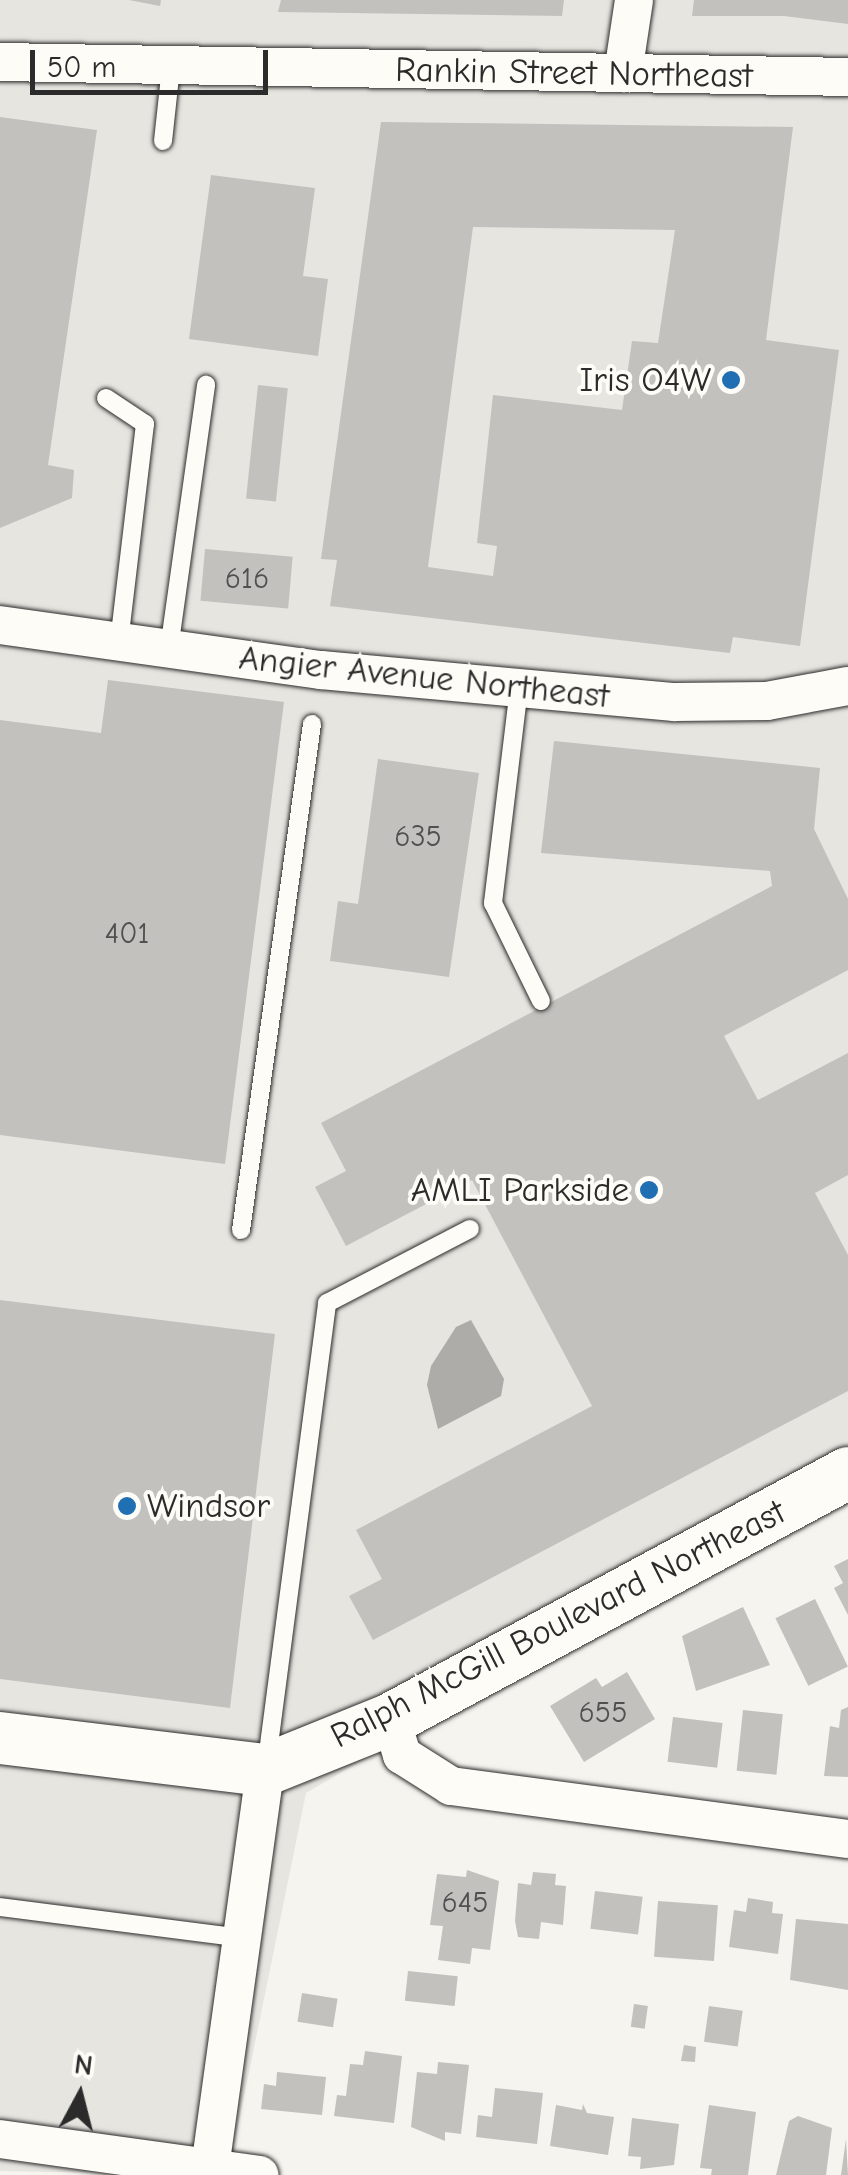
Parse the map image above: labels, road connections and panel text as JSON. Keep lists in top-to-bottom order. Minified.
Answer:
{"streets":{"main road":["Ralph McGill Boulevard Northeast"],"street":["Rankin Street Northeast","Angier Avenue Northeast"]},"places":["Iris O4W","AMLI Parkside","Windsor"],"house_numbers":["616","635","401","655","645"],"scale_bar":"50 m","north":"top"}
